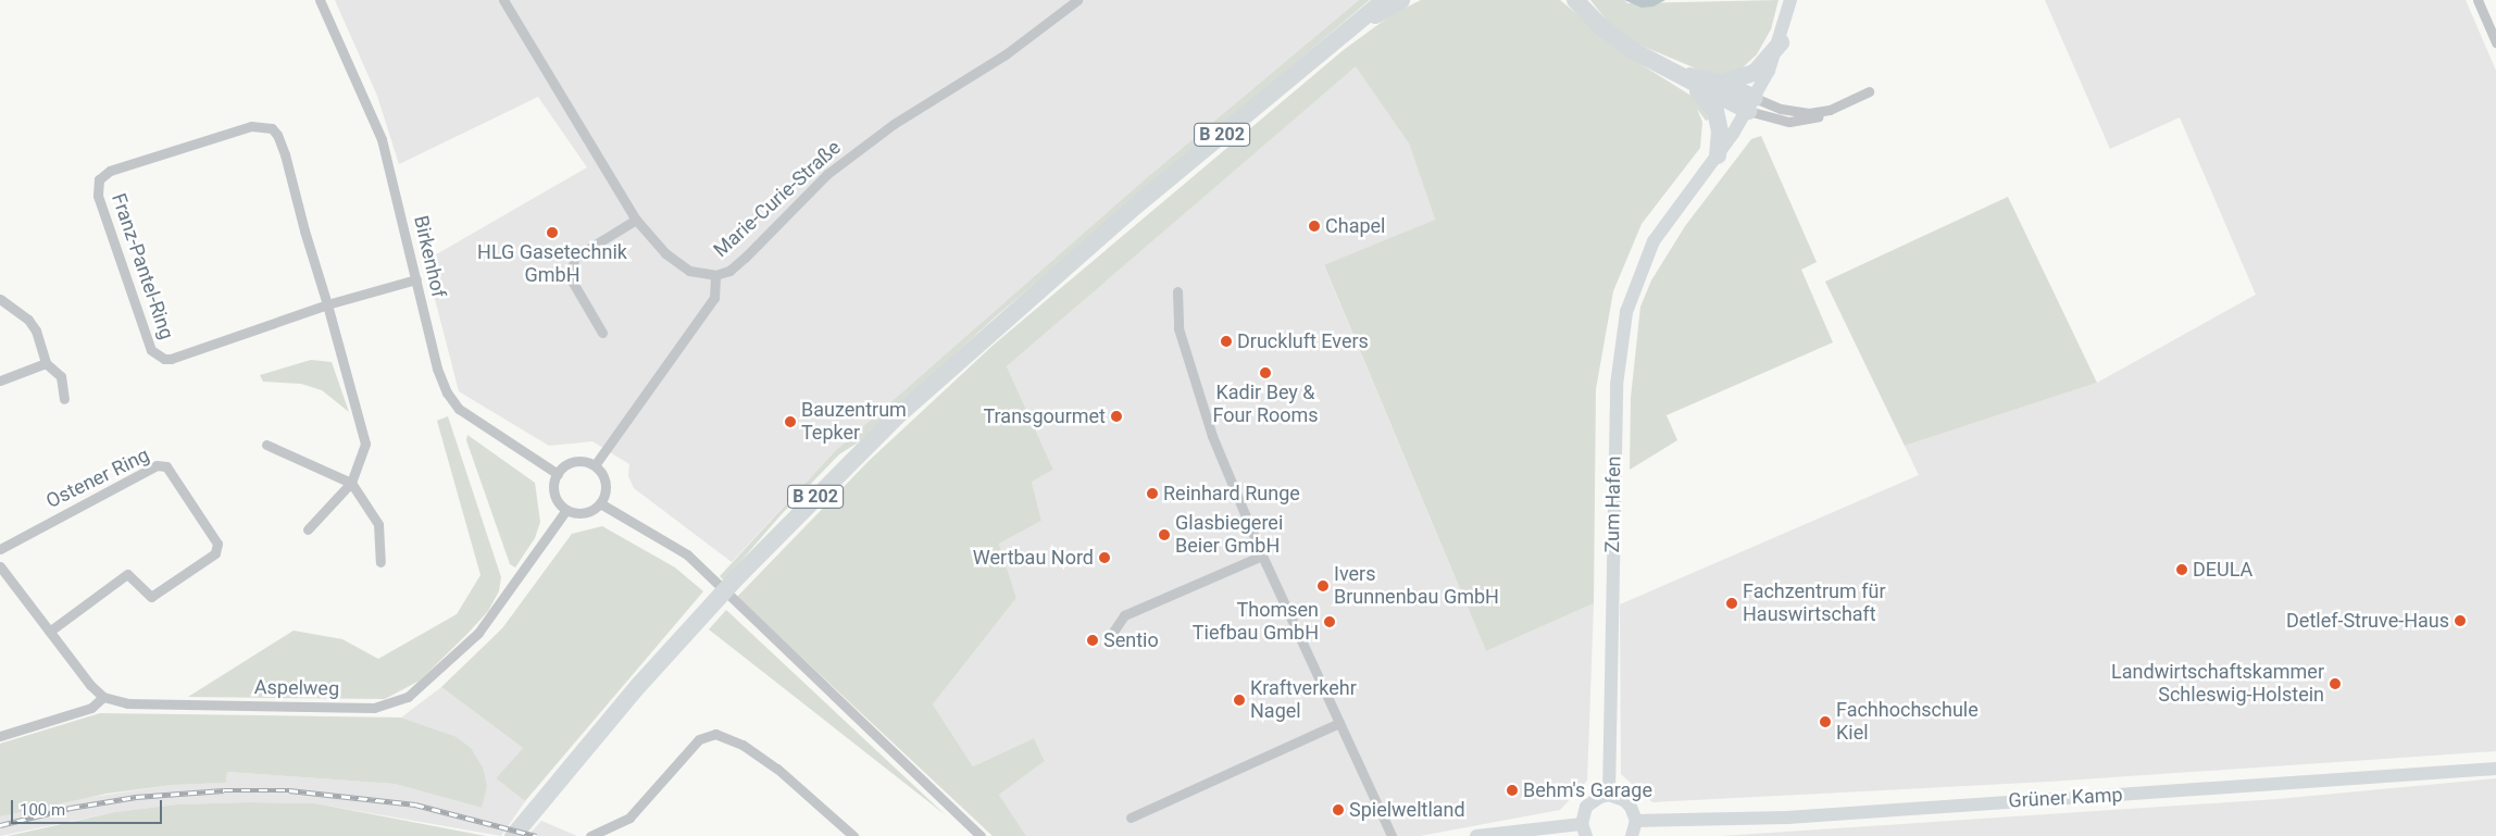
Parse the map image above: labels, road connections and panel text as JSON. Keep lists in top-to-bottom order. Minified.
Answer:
{"streets":{"highway":["B 202"],"main road":["Zum Hafen","Grüner Kamp"],"street":["Marie-Curie-Straße","Birkenhof","Franz-Pantel-Ring","Ostener Ring","Aspelweg"]},"crossings":[["Marie-Curie-Straße","Birkenhof"],["Marie-Curie-Straße","Aspelweg"],["Birkenhof","Franz-Pantel-Ring"],["Birkenhof","Aspelweg"],["Ostener Ring","Aspelweg"]],"places":["Chapel","HLG Gasetechnik GmbH","Druckluft Evers","Kadir Bey & Four Rooms","Transgourmet","Bauzentrum Tepker","Reinhard Runge","Glasbiegerei Beier GmbH","Wertbau Nord","DEULA","Ivers Brunnenbau GmbH","Fachzentrum für Hauswirtschaft","Detlef-Struve-Haus","Thomsen Tiefbau GmbH","Sentio","Landwirtschaftskammer Schleswig-Holstein","Kraftverkehr Nagel","Fachhochschule Kiel","Behm's Garage","Spielweltland"],"scale_bar":"100 m"}
